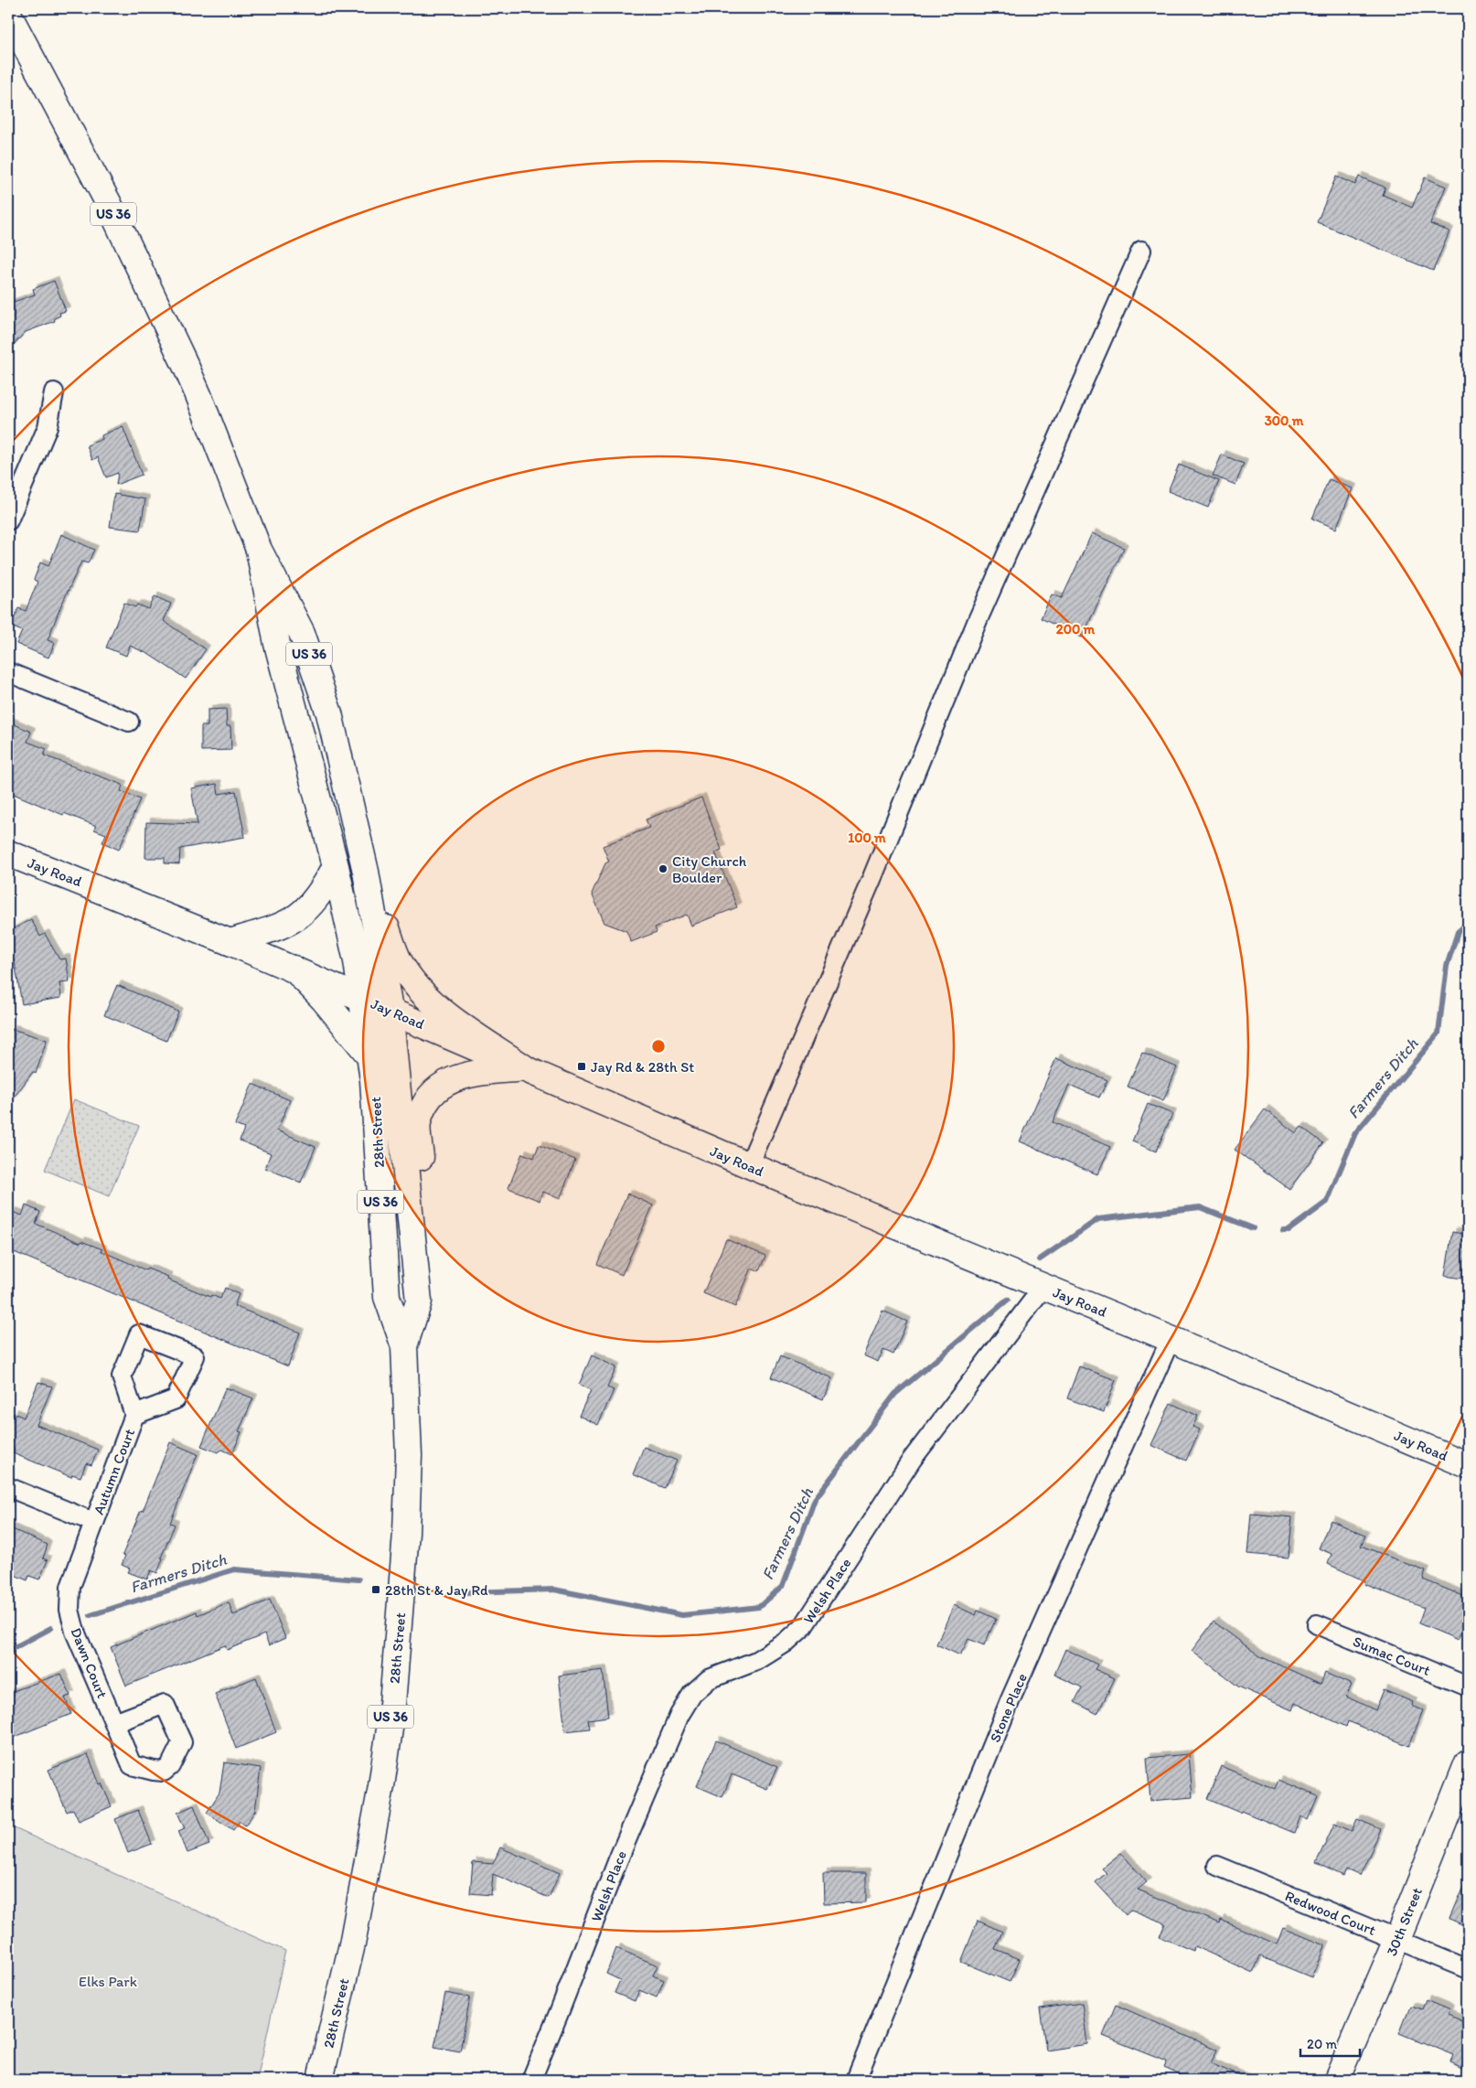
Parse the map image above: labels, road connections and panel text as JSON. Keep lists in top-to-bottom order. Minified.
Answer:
{"streets":{"main road":["US 36","Jay Road","28th Street","30th Street"],"street":["Autumn Court","Welsh Place","Sumac Court","Dawn Court","Stone Place","Redwood Court"]},"crossings":[["US 36","Jay Road"],["US 36","28th Street"],["Jay Road","28th Street"],["Jay Road","Welsh Place"],["Jay Road","Stone Place"],["Autumn Court","Dawn Court"],["Redwood Court","30th Street"]],"water":["Farmers Ditch"],"parks":["Elks Park"],"places":{"other":["City Church Boulder"],"transit":["Jay Rd & 28th St","28th St & Jay Rd"]},"scale_bar":"20 m","rings":["300 m","200 m","100 m"]}
